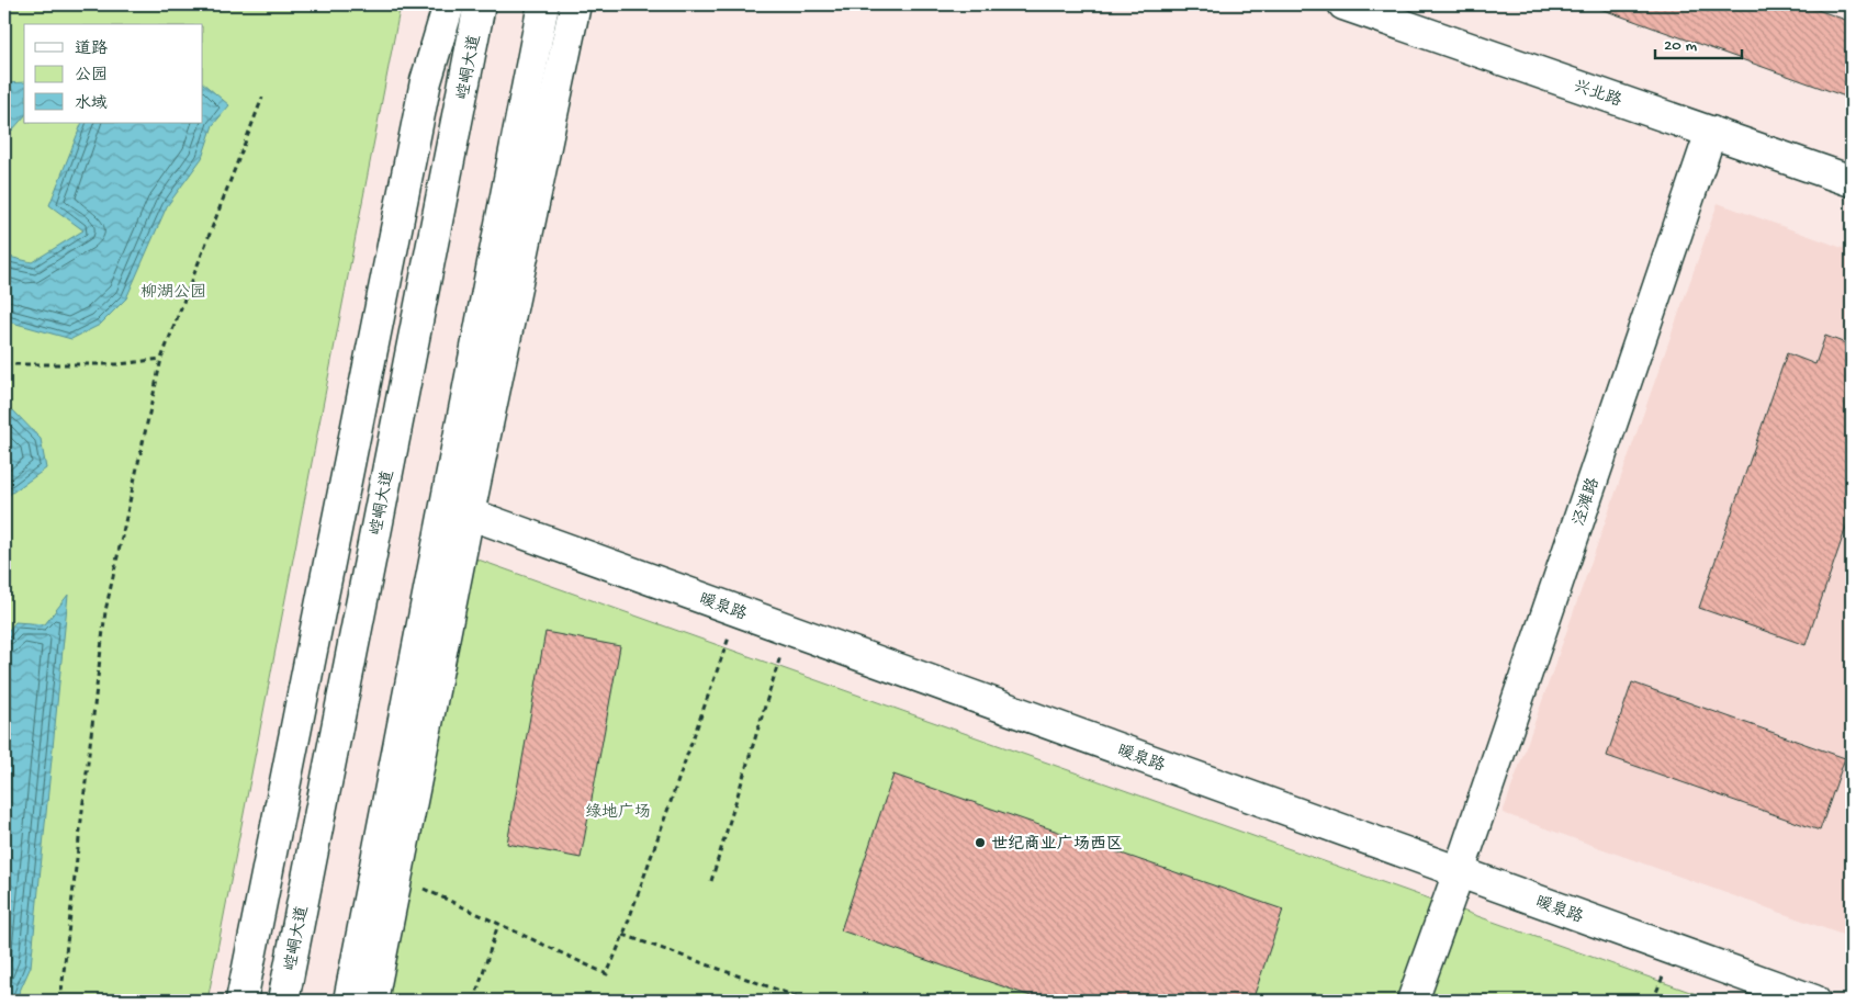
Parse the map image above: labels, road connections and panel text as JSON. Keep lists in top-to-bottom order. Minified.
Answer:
{"streets":{"street":["崆峒大道","兴北路","泾滩路","暖泉路"]},"crossings":[["兴北路","泾滩路"],["泾滩路","暖泉路"]],"parks":["柳湖公园","绿地广场"],"places":["世纪商业广场西区"],"legend":["道路","公园","水域"],"scale_bar":"20 m"}
